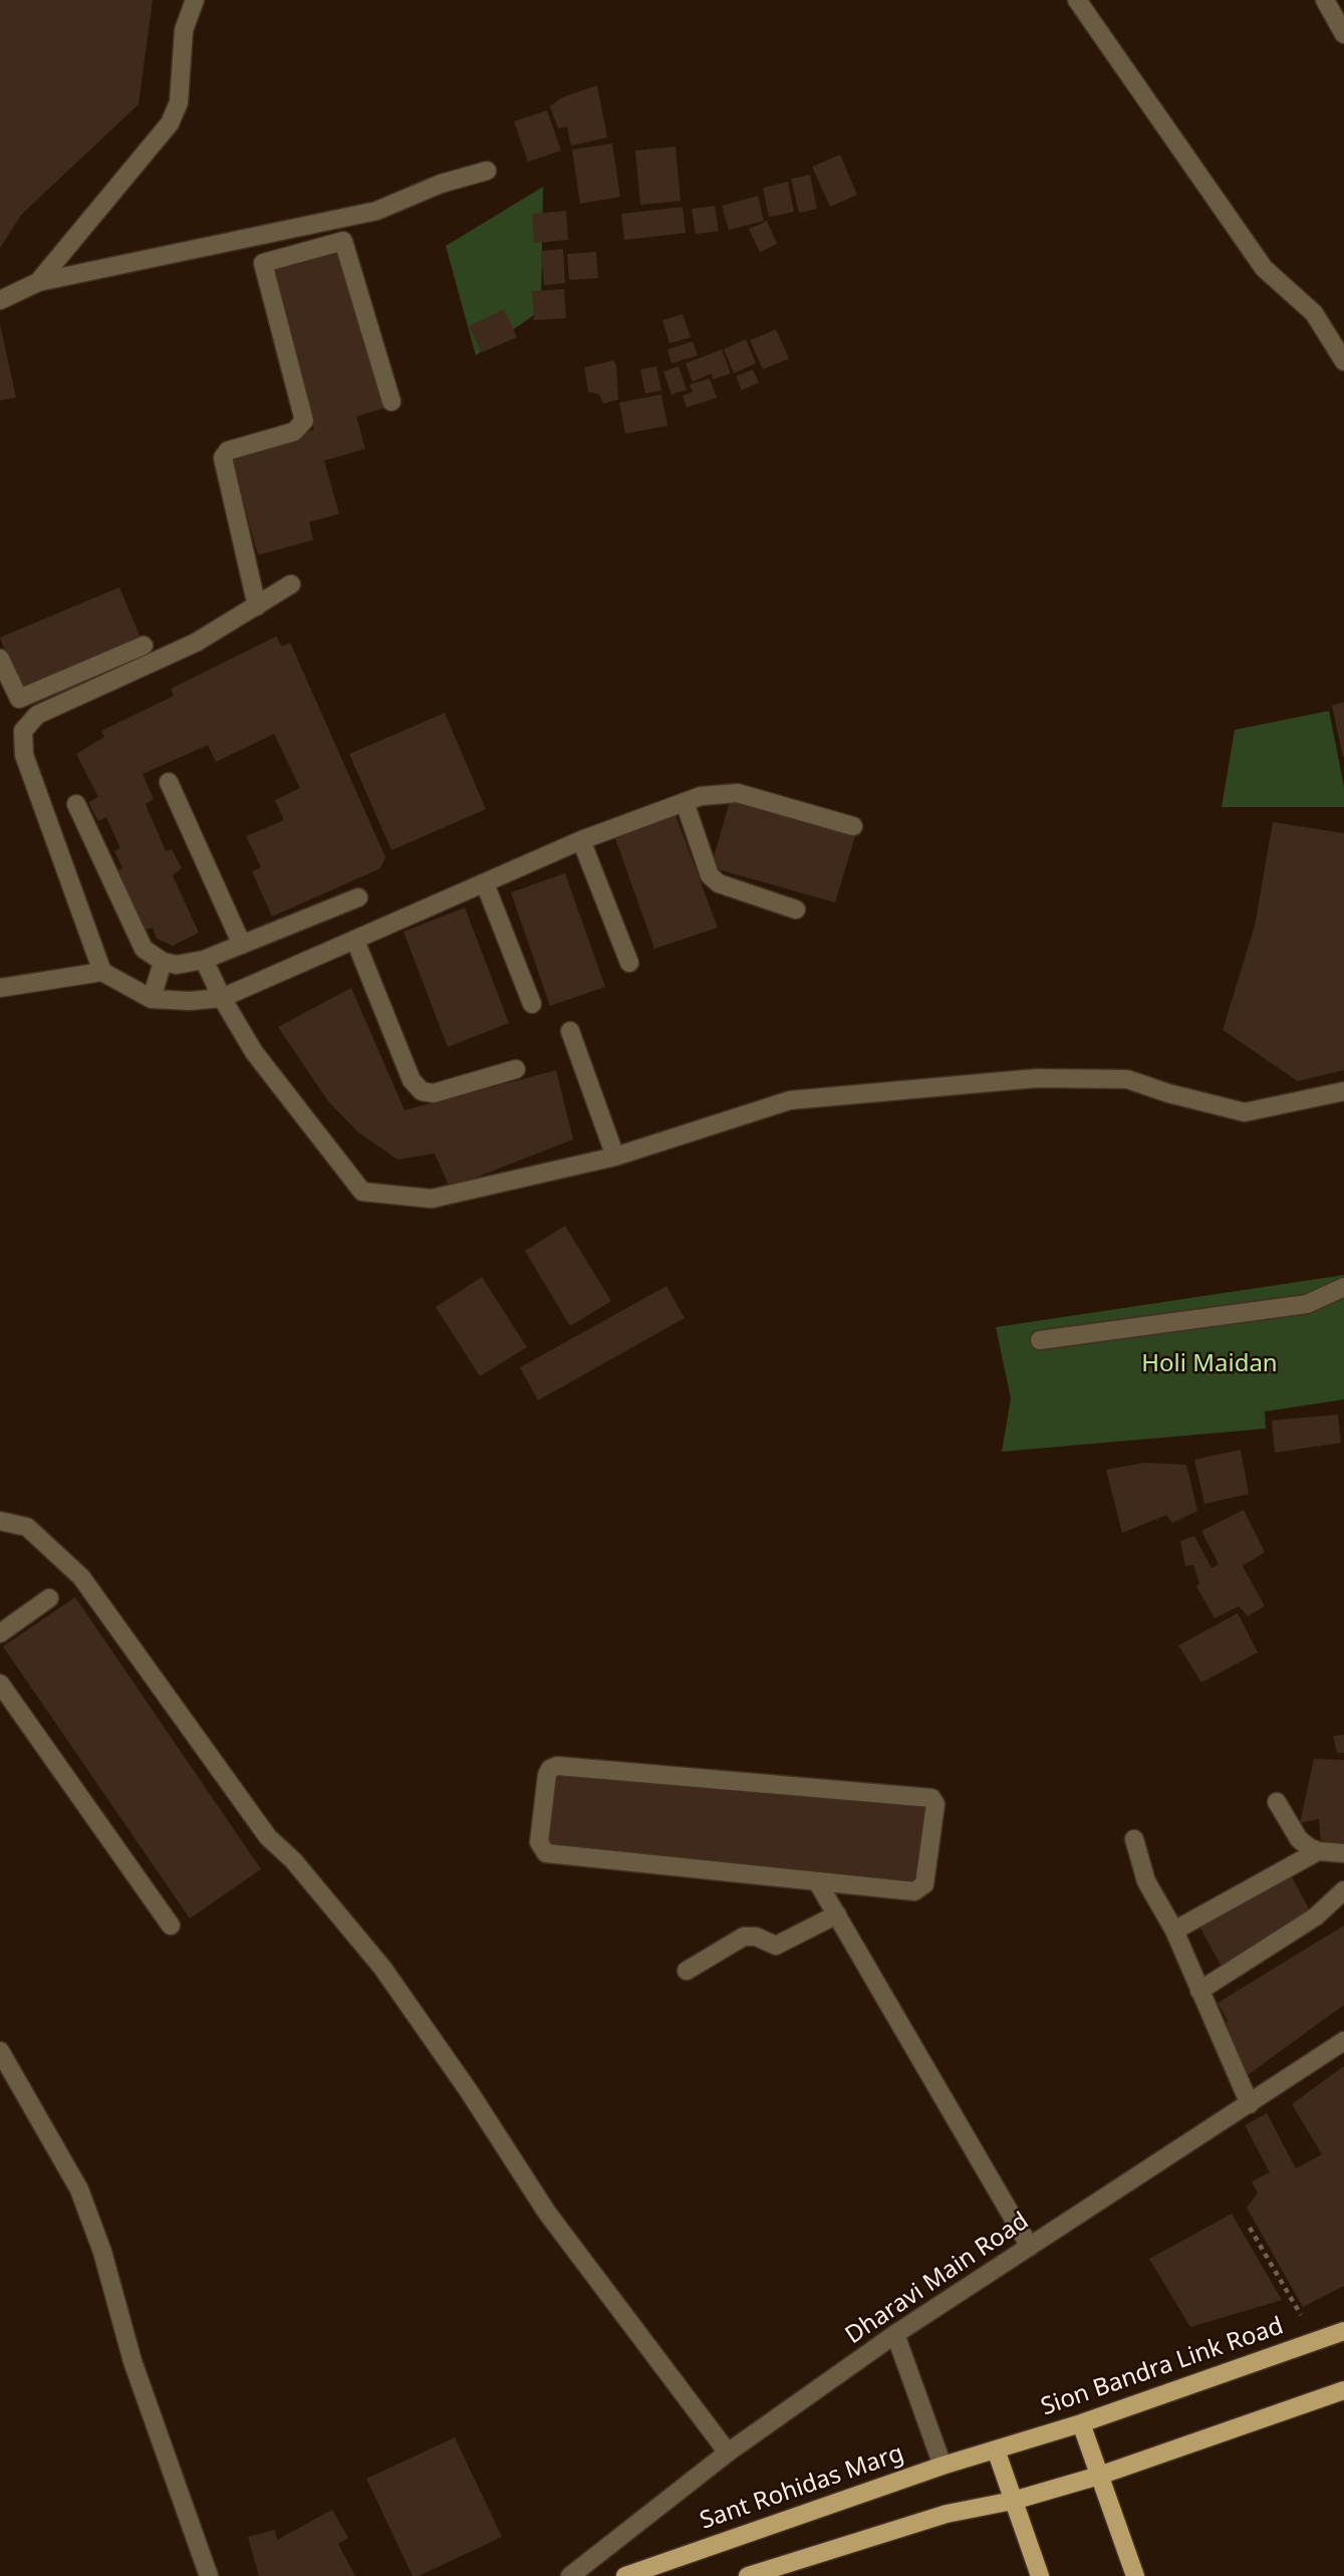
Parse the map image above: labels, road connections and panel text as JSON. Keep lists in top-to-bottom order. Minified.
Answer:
{"streets":{"main road":["Sion Bandra Link Road","Sant Rohidas Marg"],"street":["Dharavi Main Road"]},"crossings":[["Sion Bandra Link Road","Sant Rohidas Marg"]],"parks":["Holi Maidan"]}
